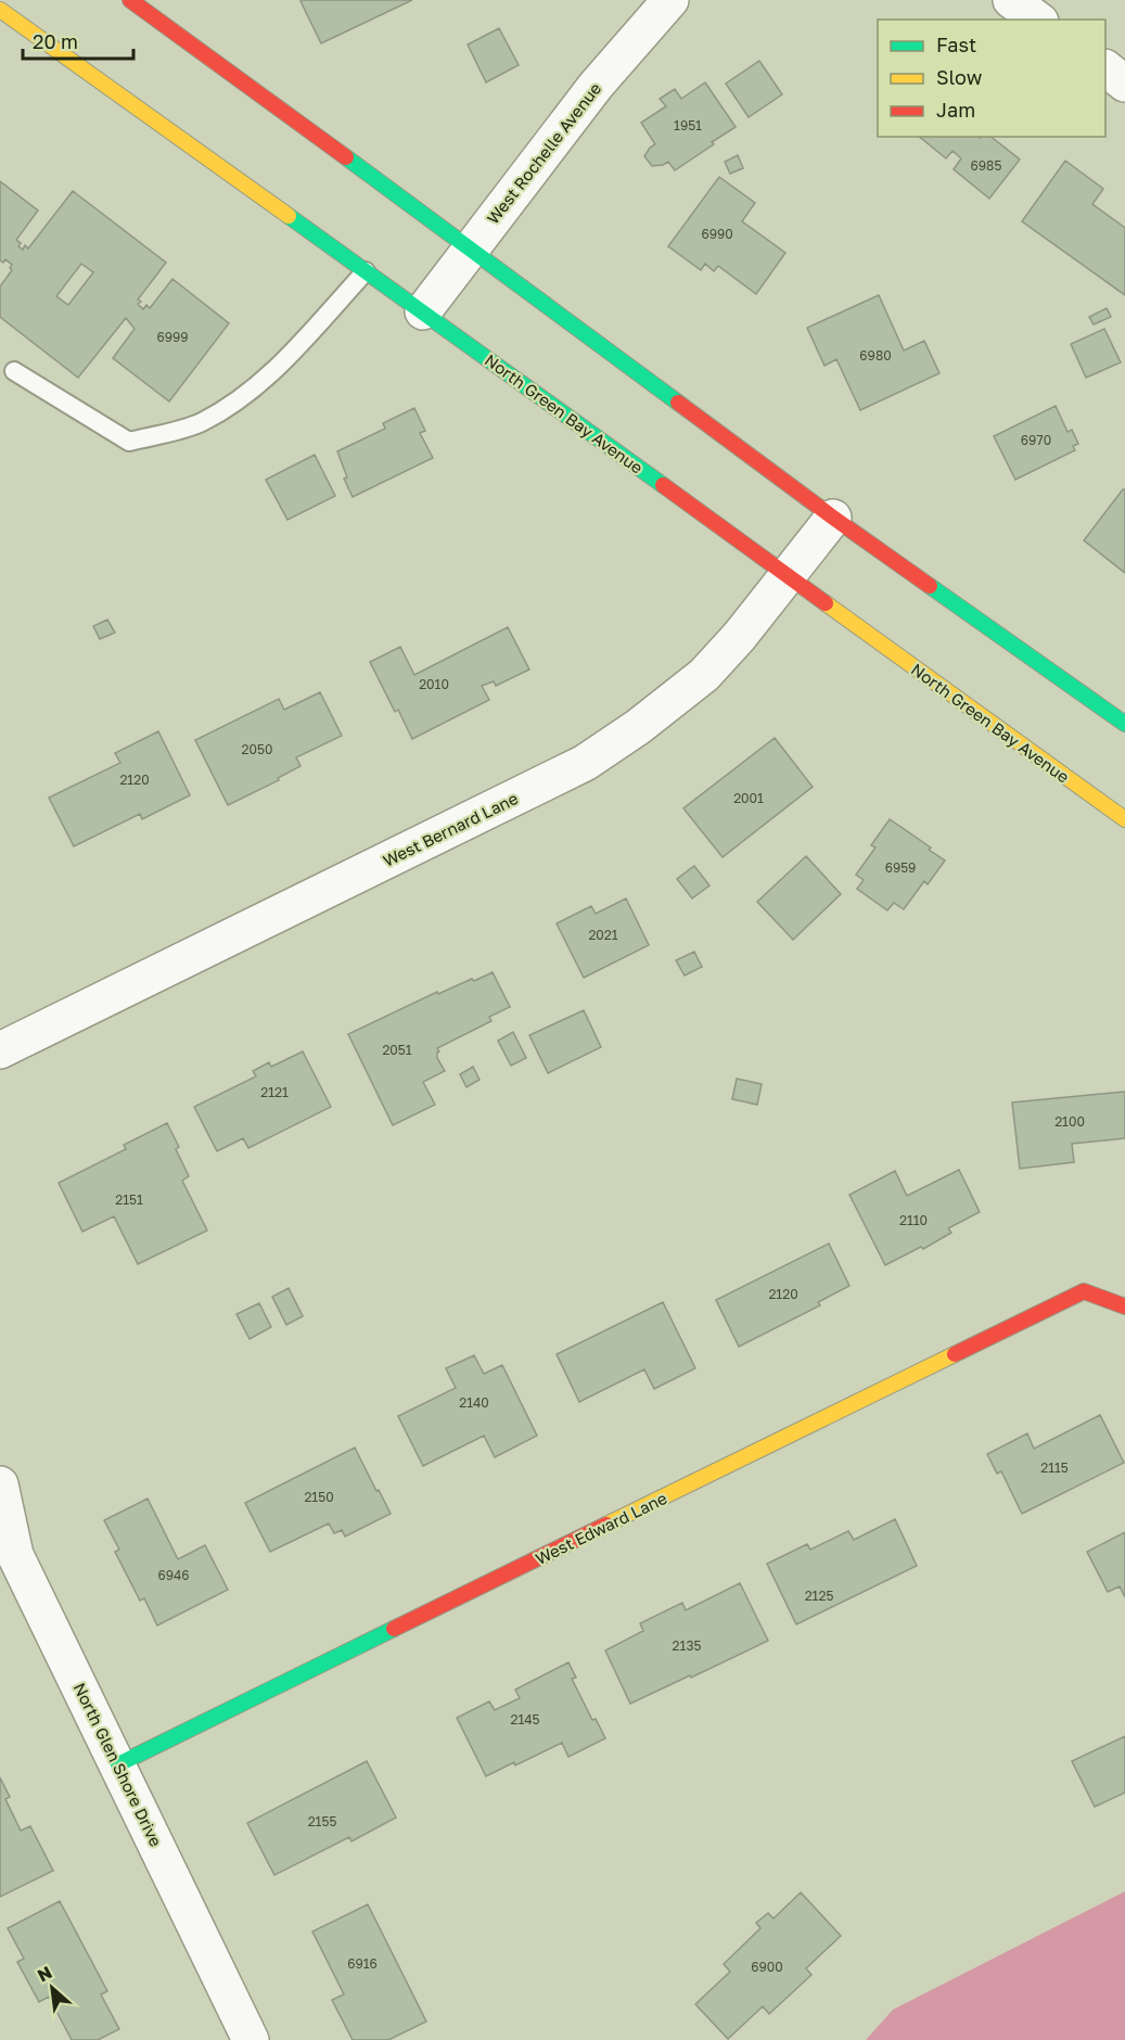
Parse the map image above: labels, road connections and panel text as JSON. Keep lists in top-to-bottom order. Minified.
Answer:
{"streets":{"main road":["North Green Bay Avenue","West Edward Lane"],"street":["West Rochelle Avenue","West Bernard Lane","North Glen Shore Drive"]},"crossings":[["West Rochelle Avenue","North Green Bay Avenue"],["North Green Bay Avenue","West Bernard Lane"],["West Edward Lane","North Glen Shore Drive"]],"house_numbers":["1951","6985","6990","6999","6980","6970","2010","2050","2120","2001","6959","2021","2051","2121","2100","2151","2110","2120","2140","2115","2150","6946","2125","2135","2145","2155","6916","6900"],"legend":["Fast","Slow","Jam"],"scale_bar":"20 m","north":"top left"}
